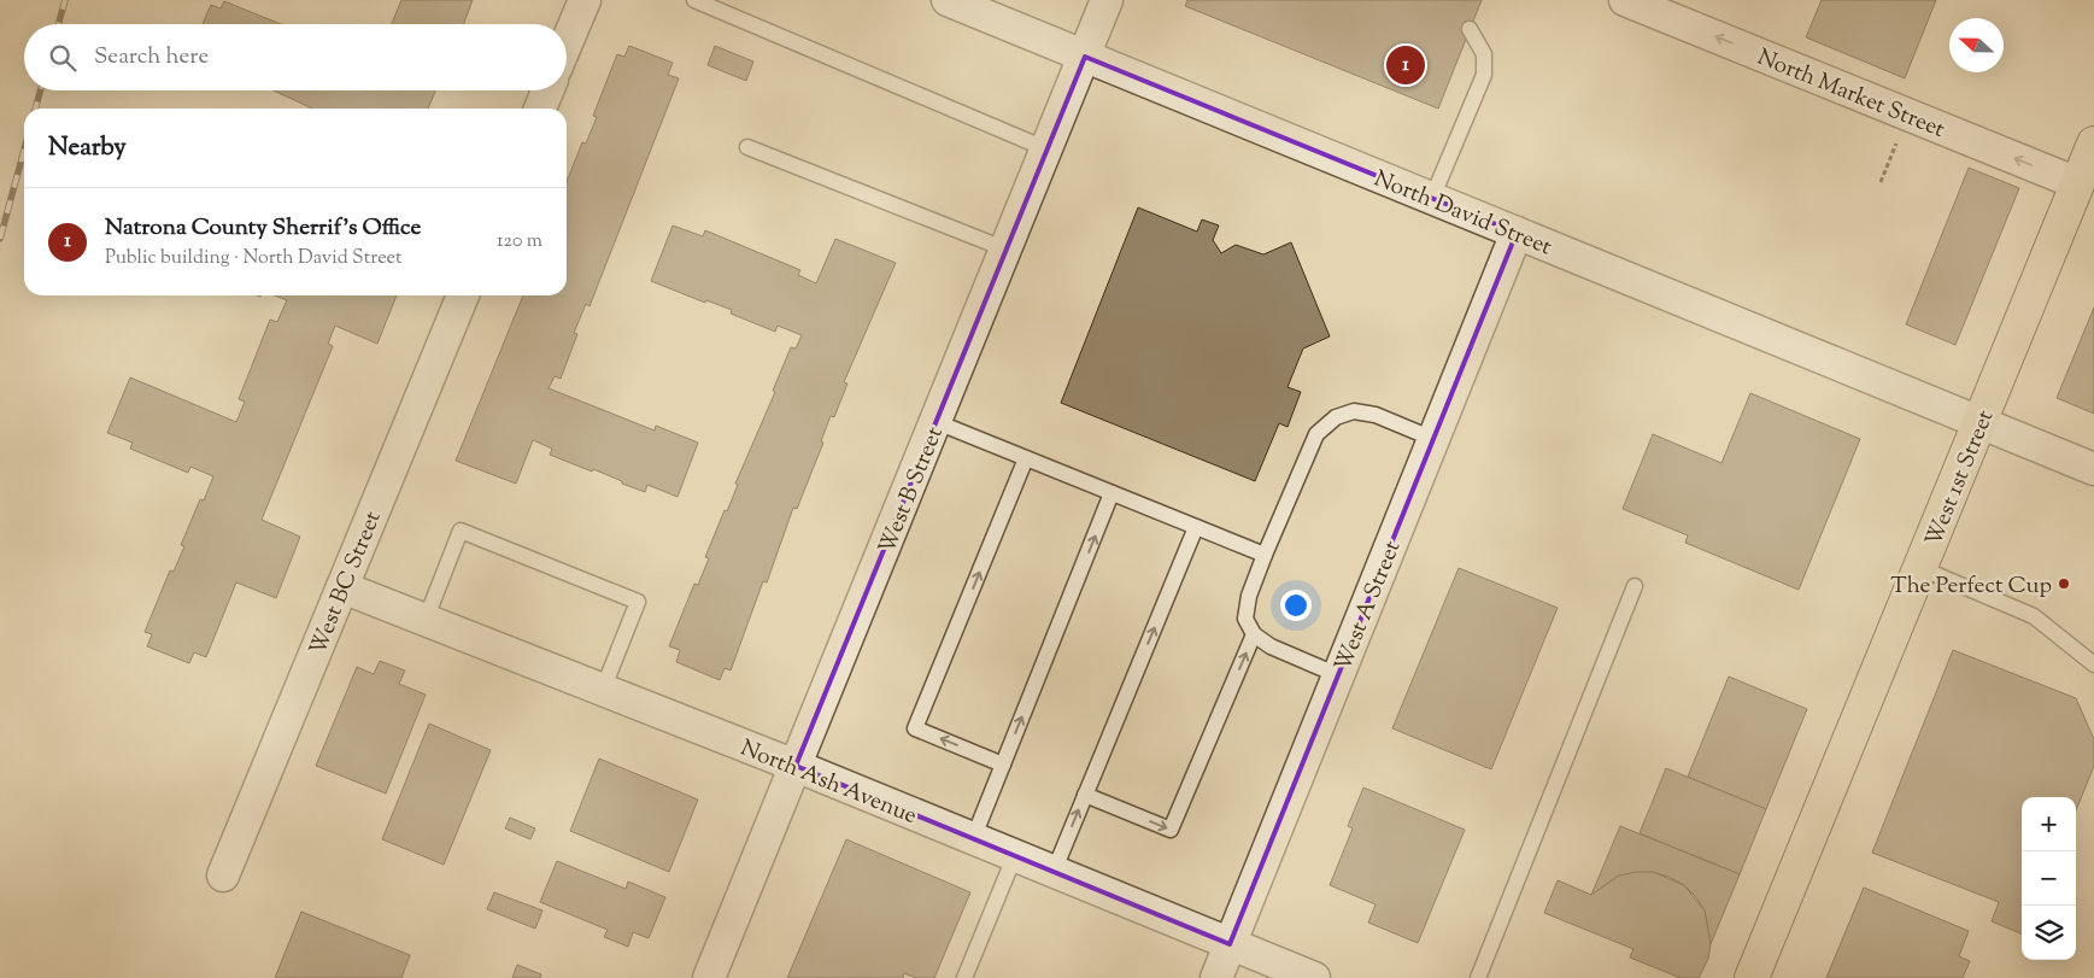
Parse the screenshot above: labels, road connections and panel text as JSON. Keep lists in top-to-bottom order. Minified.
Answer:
{"streets":{"main road":["West 1st Street"],"street":["North Market Street","North David Street","West B Street","West BC Street","West A Street","North Ash Avenue"]},"crossings":[["North Market Street","West 1st Street"],["North David Street","West 1st Street"],["North David Street","West B Street"],["North David Street","West A Street"],["West B Street","North Ash Avenue"],["West BC Street","North Ash Avenue"],["West A Street","North Ash Avenue"]],"one_way":["North Market Street"],"places":["The Perfect Cup"],"north":"left","page":{"search":"Search here","pins":"1","heading":"Nearby","list":[{"mark":"1","name":"Natrona County Sherrif's Office","note":"Public building · North David Street","value":"120 m"}],"map_buttons":["+","−"]}}
